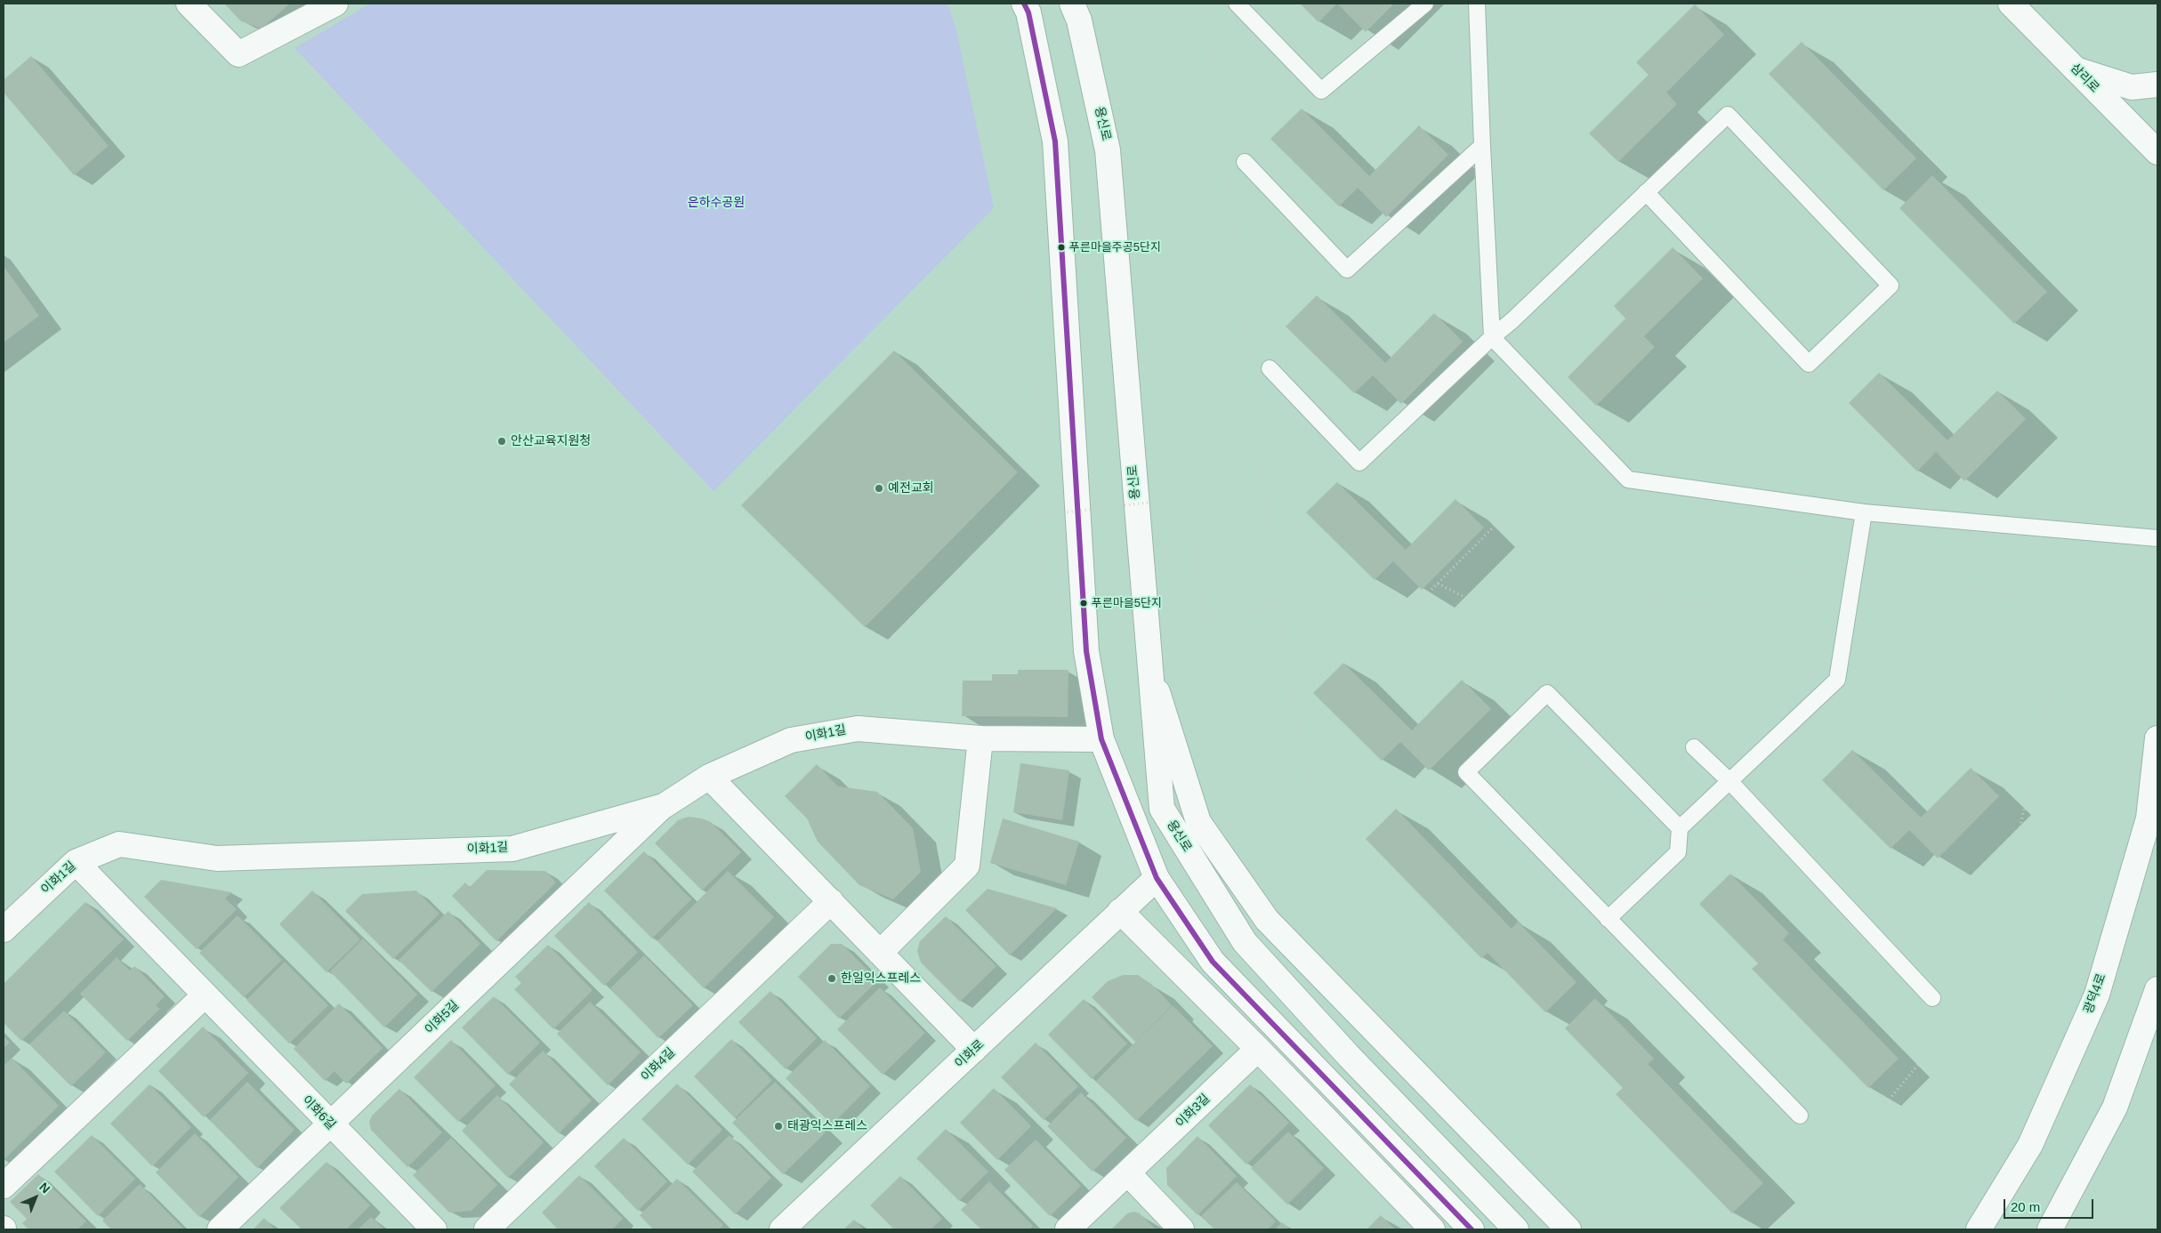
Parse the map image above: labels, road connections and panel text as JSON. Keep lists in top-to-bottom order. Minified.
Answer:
{"streets":{"street":["삼리로","용신로","이화1길","광덕4로","이화5길","이화로","이화4길","이화3길","이화6길"]},"crossings":[["이화1길","이화5길"],["이화1길","이화6길"],["이화5길","이화6길"]],"parks":["은하수공원"],"places":["푸른마을주공5단지","안산교육지원청","예전교회","푸른마을5단지","한일익스프레스","태광익스프레스"],"scale_bar":"20 m","north":"top right"}
